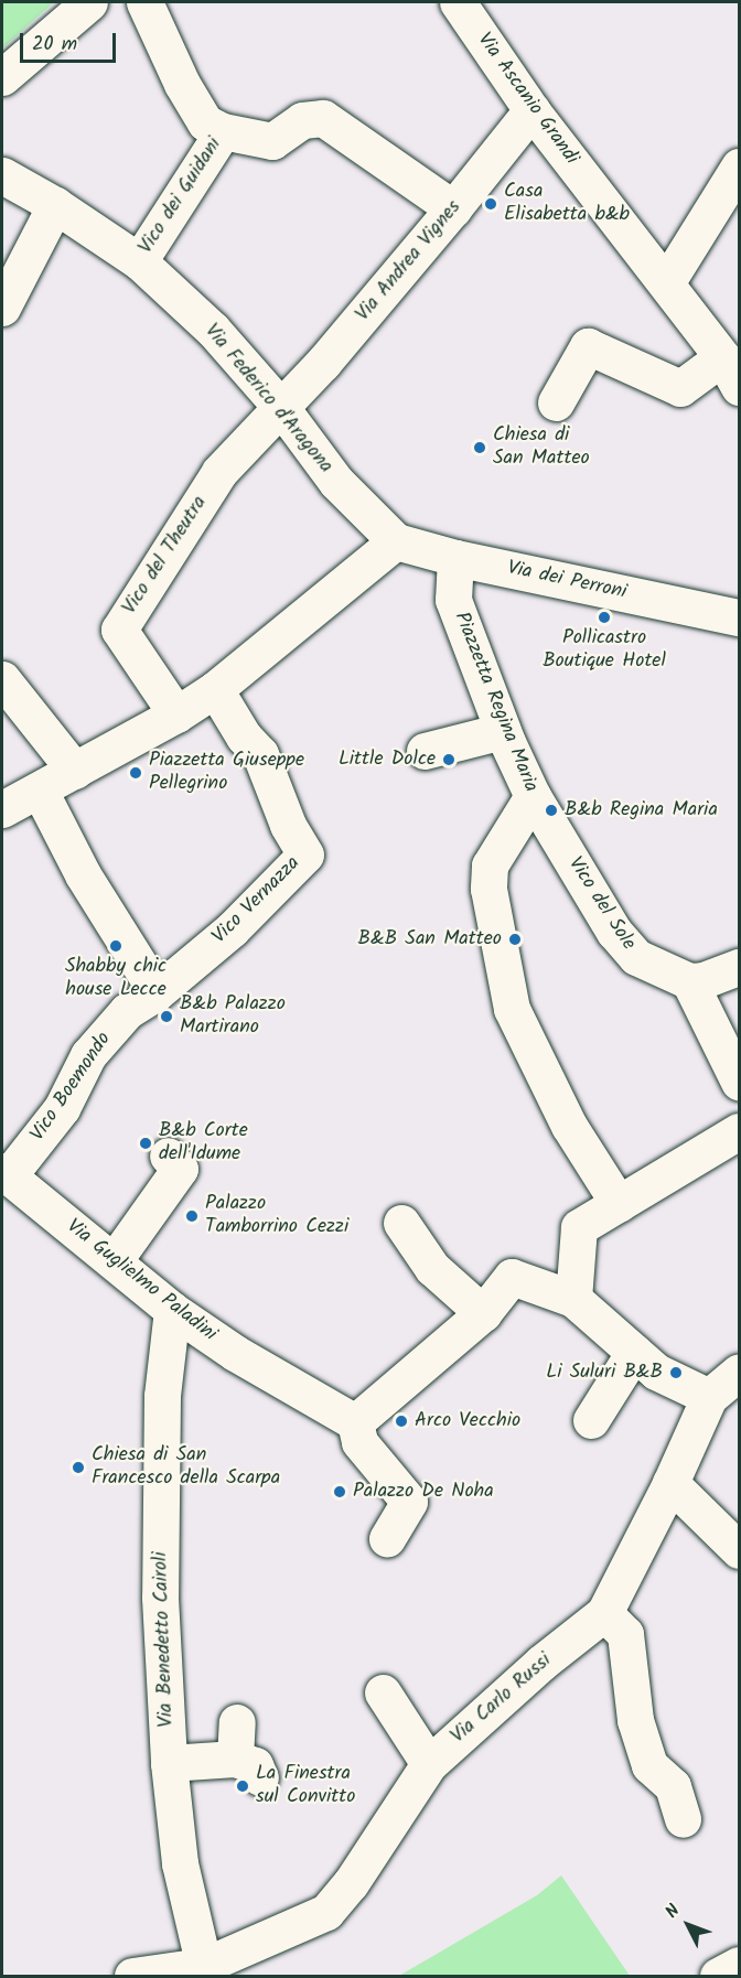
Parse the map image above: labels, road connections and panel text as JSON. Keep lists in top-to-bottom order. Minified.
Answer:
{"streets":{"street":["Via Ascanio Grandi","Vico dei Guidani","Via Andrea Vignes","Via Federico d'Aragona","Vico del Theutra","Via dei Perroni","Piazzetta Regina Maria","Vico Vernazza","Vico del Sole","Vico Boemondo","Via Guglielmo Paladini","Via Benedetto Cairoli","Via Carlo Russi"]},"crossings":[["Via Ascanio Grandi","Via Andrea Vignes"],["Vico dei Guidani","Via Federico d'Aragona"],["Via Andrea Vignes","Via Federico d'Aragona"],["Via Andrea Vignes","Vico del Theutra"],["Via Federico d'Aragona","Vico del Theutra"],["Via Federico d'Aragona","Via dei Perroni"],["Via dei Perroni","Piazzetta Regina Maria"],["Piazzetta Regina Maria","Vico del Sole"],["Vico Vernazza","Vico Boemondo"],["Vico Boemondo","Via Guglielmo Paladini"],["Via Guglielmo Paladini","Via Benedetto Cairoli"],["Via Benedetto Cairoli","Via Carlo Russi"]],"places":["Casa Elisabetta b&b","Chiesa di San Matteo","Pollicastro Boutique Hotel","Little Dolce","Piazzetta Giuseppe Pellegrino","B&b Regina Maria","B&B San Matteo","Shabby chic house Lecce","B&b Palazzo Martirano","B&b Corte dell'Idume","Palazzo Tamborrino Cezzi","Li Suluri B&B","Arco Vecchio","Chiesa di San Francesco della Scarpa","Palazzo De Noha","La Finestra sul Convitto"],"scale_bar":"20 m","north":"top left"}
